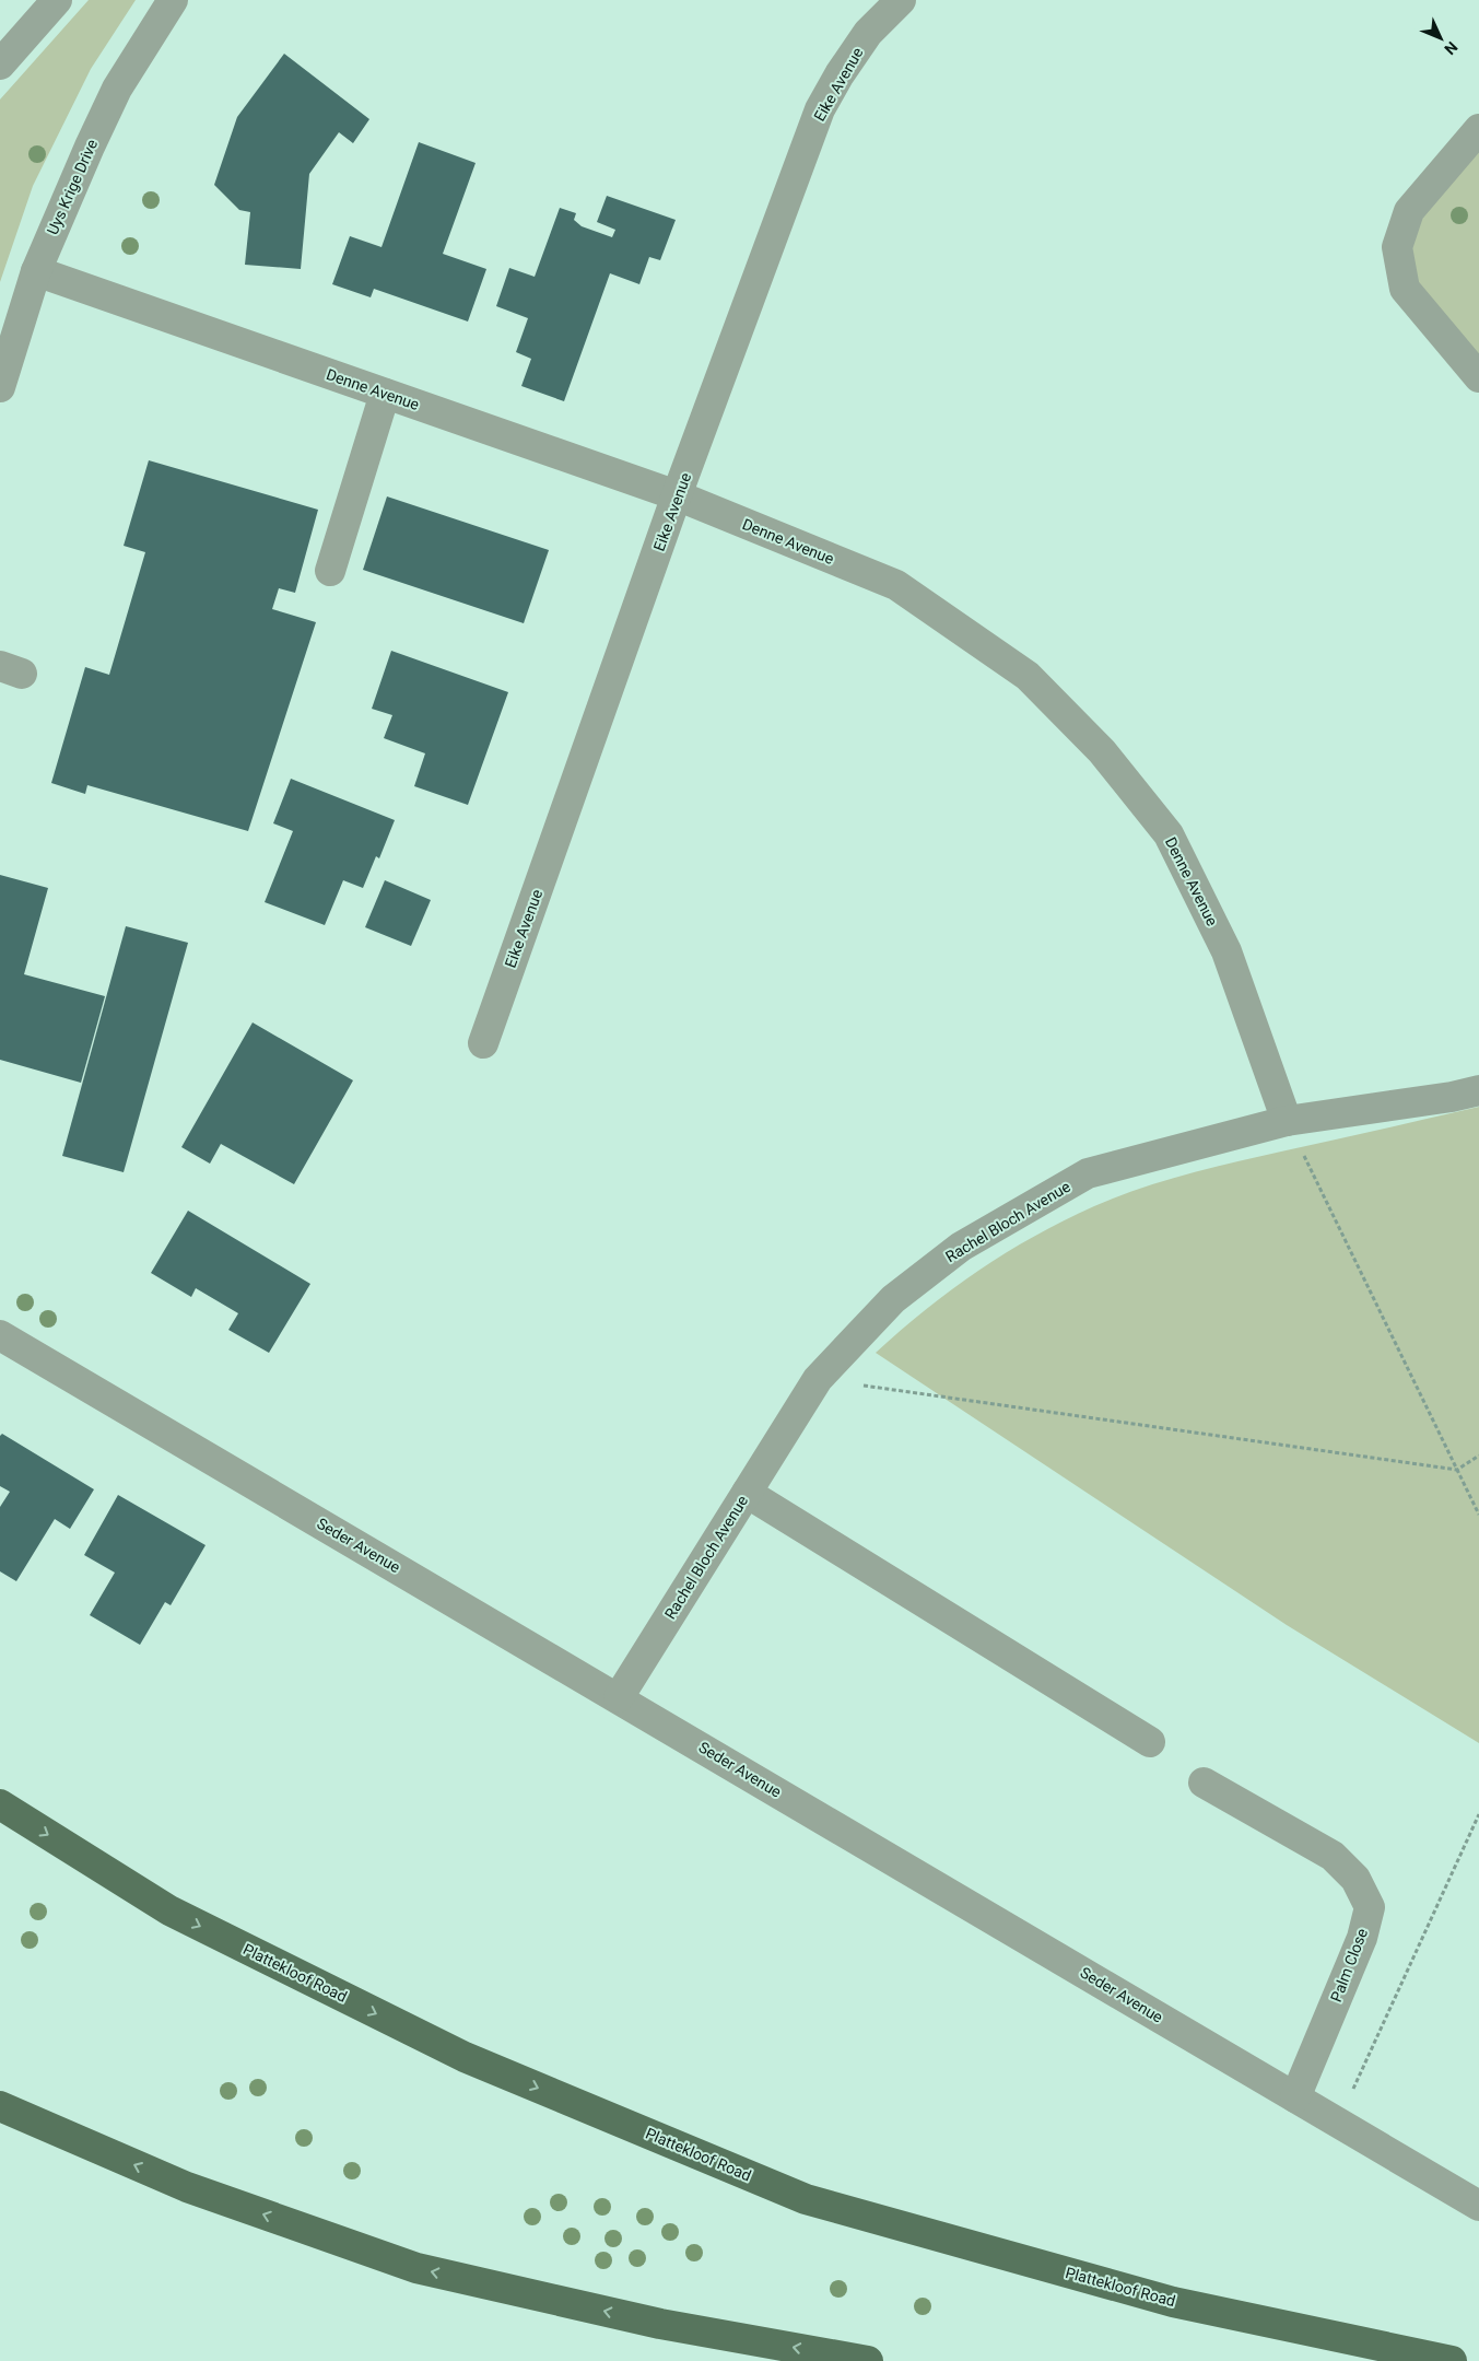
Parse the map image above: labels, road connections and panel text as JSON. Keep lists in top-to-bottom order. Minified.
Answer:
{"streets":{"main road":["Plattekloof Road"],"street":["Eike Avenue","Uys Krige Drive","Denne Avenue","Rachel Bloch Avenue","Seder Avenue","Palm Close"]},"crossings":[["Eike Avenue","Denne Avenue"],["Uys Krige Drive","Denne Avenue"],["Denne Avenue","Rachel Bloch Avenue"],["Rachel Bloch Avenue","Seder Avenue"],["Seder Avenue","Palm Close"]],"north":"bottom right"}
